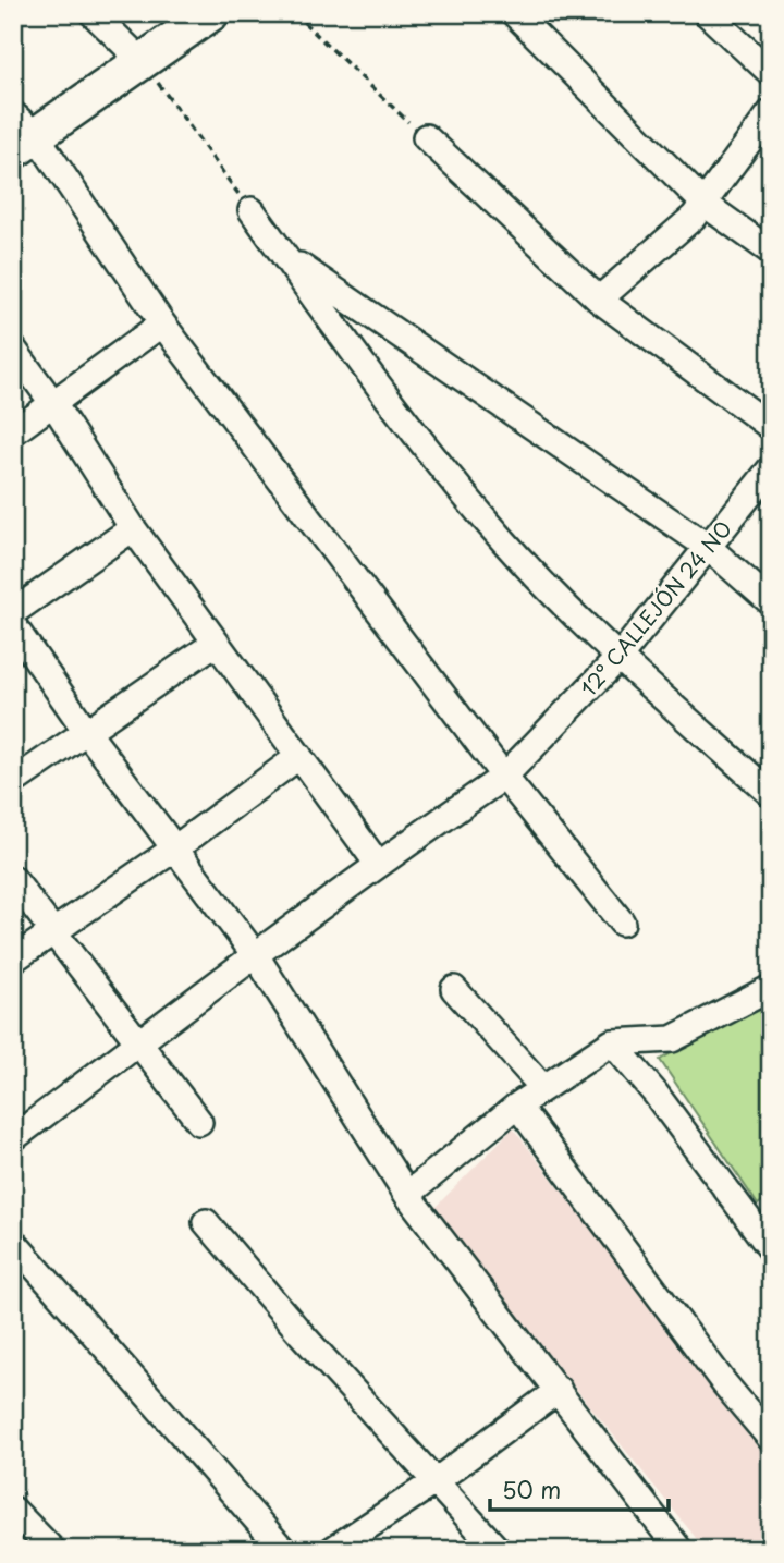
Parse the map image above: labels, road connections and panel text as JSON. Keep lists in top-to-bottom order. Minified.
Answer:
{"streets":{"street":["12° CALLEJÓN 24 NO"]},"scale_bar":"50 m"}
